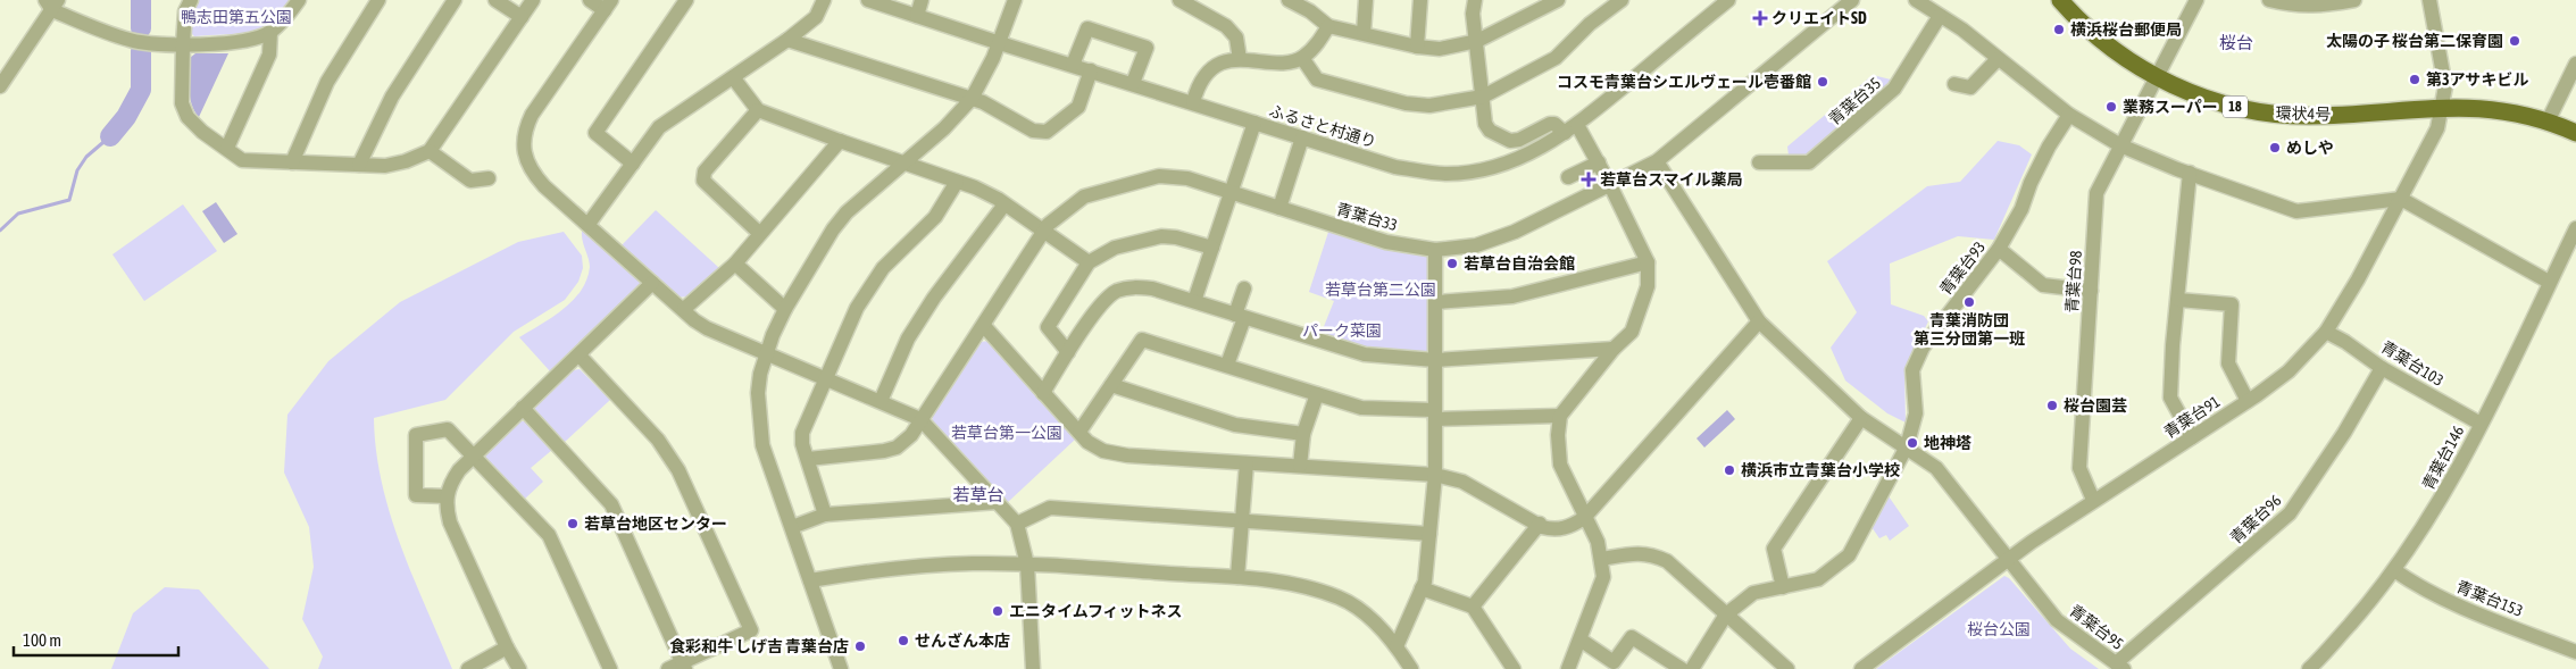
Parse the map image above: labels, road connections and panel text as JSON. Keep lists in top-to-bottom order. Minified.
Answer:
{"streets":{"main road":["18","環状4号"],"street":["青葉台35","ふるさと村通り","青葉台33","青葉台93","青葉台98","青葉台103","青葉台91","青葉台146","青葉台96","青葉台153","青葉台95"]},"crossings":[["環状4号","青葉台98"],["環状4号","青葉台91"],["青葉台33","青葉台95"],["青葉台93","青葉台95"],["青葉台98","青葉台91"],["青葉台103","青葉台91"],["青葉台103","青葉台146"],["青葉台103","青葉台96"],["青葉台91","青葉台95"],["青葉台146","青葉台153"],["青葉台96","青葉台95"]],"districts":["桜台","若草台"],"parks":["鴨志田第五公園","若草台第二公園","パーク菜園","若草台第一公園","桜台公園"],"places":{"health":["クリエイトSD","若草台スマイル薬局"],"other":["横浜桜台郵便局","太陽の子 桜台第二保育園","第3アサキビル","コスモ青葉台シエルヴェール壱番館","業務スーパー","めしや","若草台自治会館","青葉消防団 第三分団第一班","桜台園芸","地神塔","横浜市立青葉台小学校","若草台地区センター","エニタイムフィットネス","せんざん本店","食彩和牛 しげ吉 青葉台店"]},"scale_bar":"100 m"}
